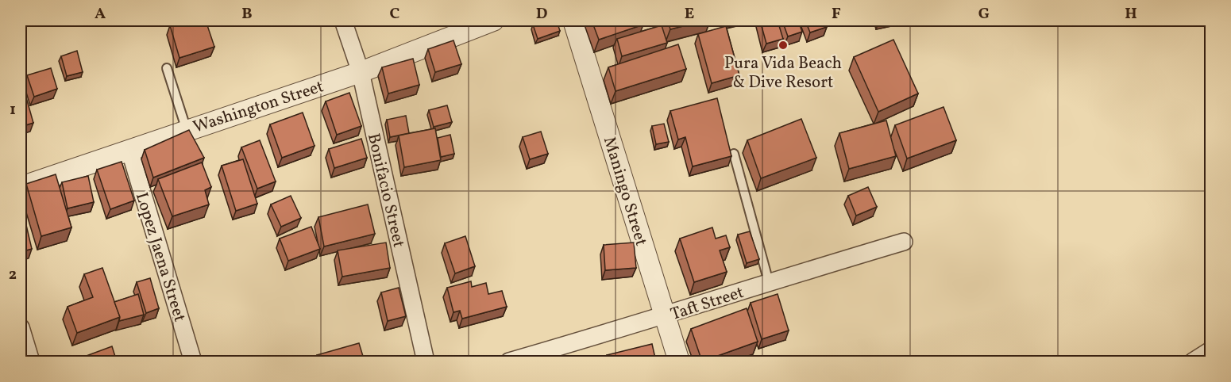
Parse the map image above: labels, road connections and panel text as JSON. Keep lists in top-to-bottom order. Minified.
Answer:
{"streets":{"street":["Washington Street","Bonifacio Street","Maningo Street","Lopez Jaena Street","Taft Street"]},"crossings":[["Washington Street","Bonifacio Street"],["Washington Street","Lopez Jaena Street"],["Maningo Street","Taft Street"]],"places":["Pura Vida Beach & Dive Resort"],"grid":{"columns":["A","B","C","D","E","F","G","H"],"rows":["1","2"]}}
